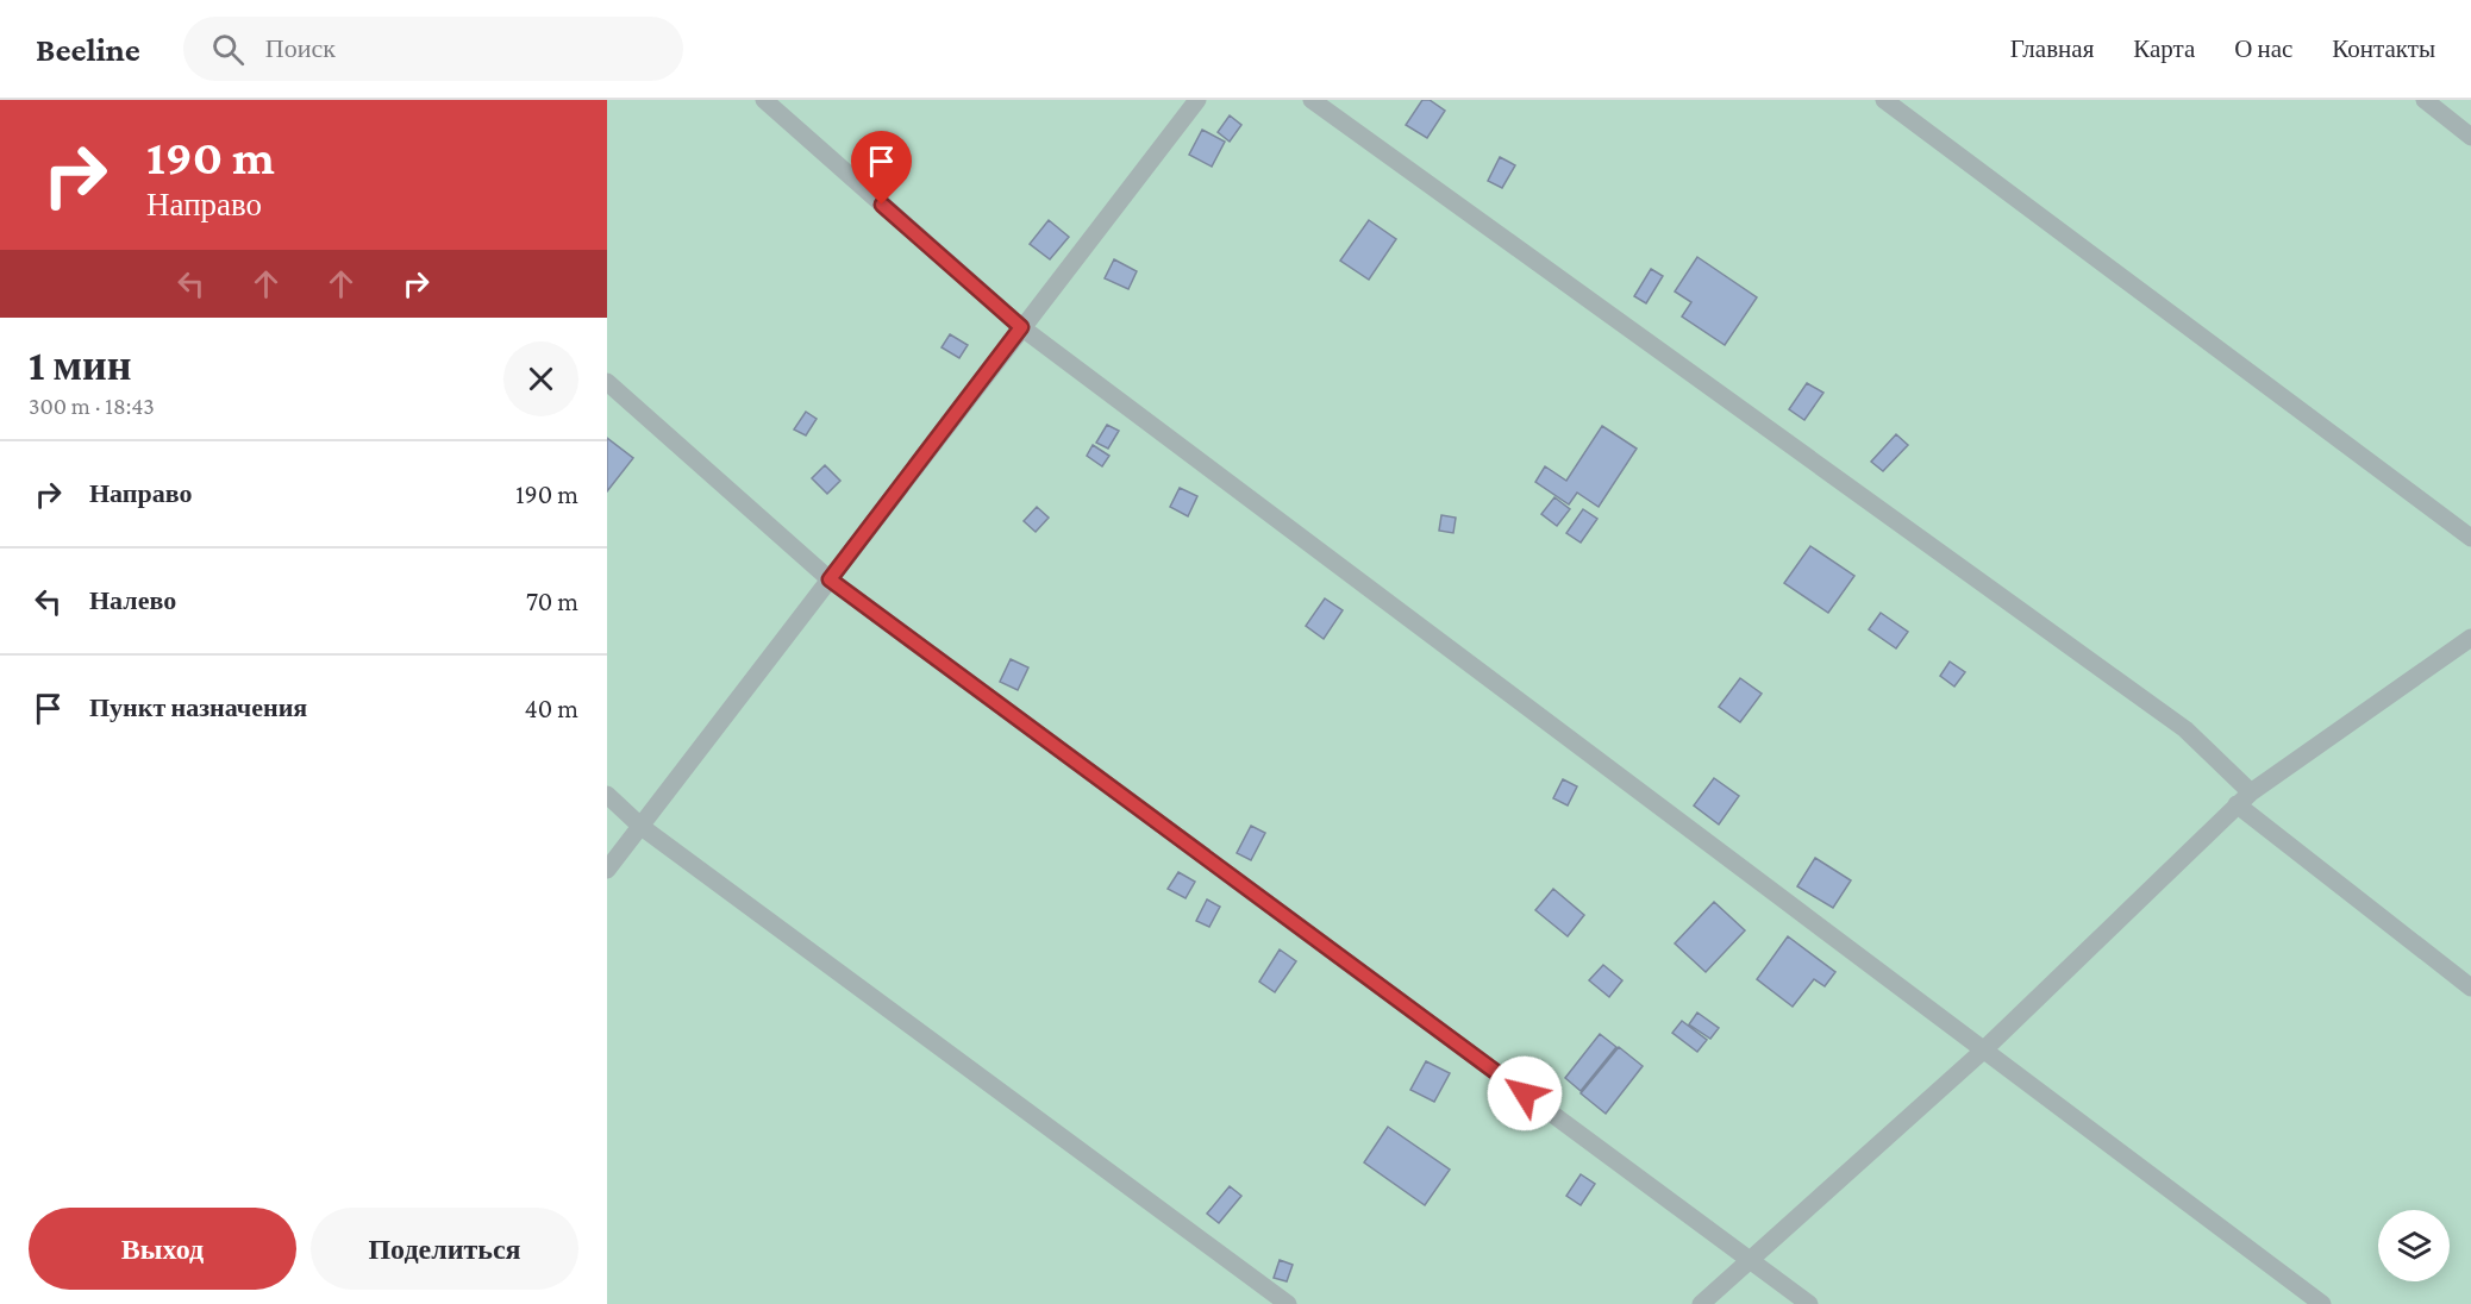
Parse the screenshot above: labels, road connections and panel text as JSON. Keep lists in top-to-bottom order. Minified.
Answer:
{"page":{"header":"Beeline","search":"Поиск","nav":["Главная","Карта","О нас","Контакты"],"turn":["190 m","Направо"],"heading":["1 мин","300 m · 18:43"],"list":[{"name":"Направо","value":"190 m"},{"name":"Налево","value":"70 m"},{"name":"Пункт назначения","value":"40 m"}],"buttons":["Выход","Поделиться"]}}
